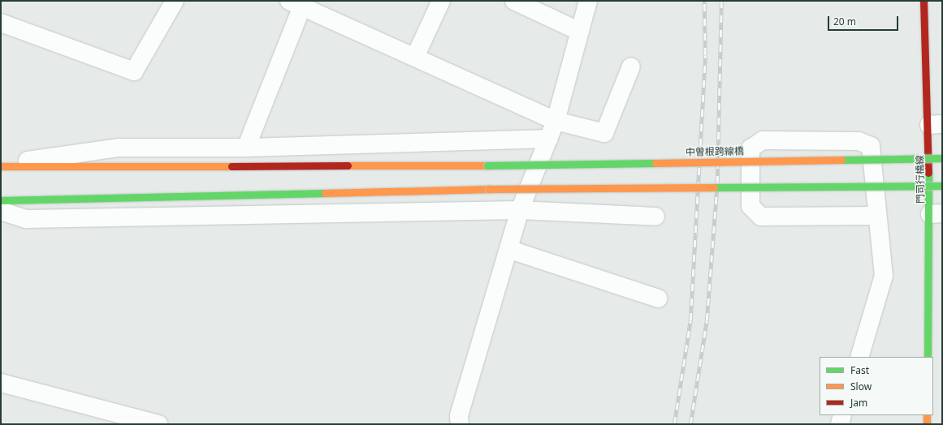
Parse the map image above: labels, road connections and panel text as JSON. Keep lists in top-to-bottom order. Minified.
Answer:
{"streets":{"street":["中曽根跨線橋","門司行橋線"]},"legend":["Fast","Slow","Jam"],"scale_bar":"20 m"}
